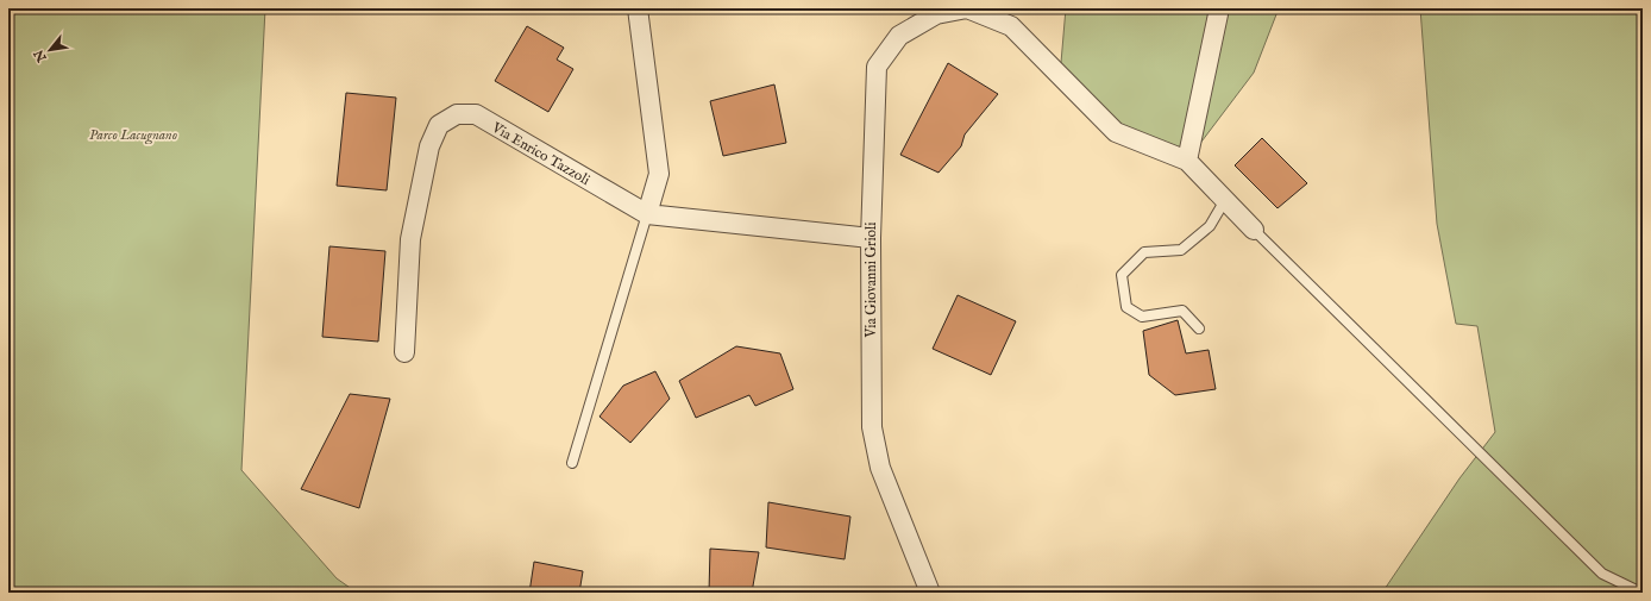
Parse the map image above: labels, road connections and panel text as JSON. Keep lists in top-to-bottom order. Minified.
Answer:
{"streets":{"street":["Via Enrico Tazzoli","Via Giovanni Grioli"]},"crossings":[["Via Enrico Tazzoli","Via Giovanni Grioli"]],"parks":["Parco Lacugnano"],"north":"bottom left"}
